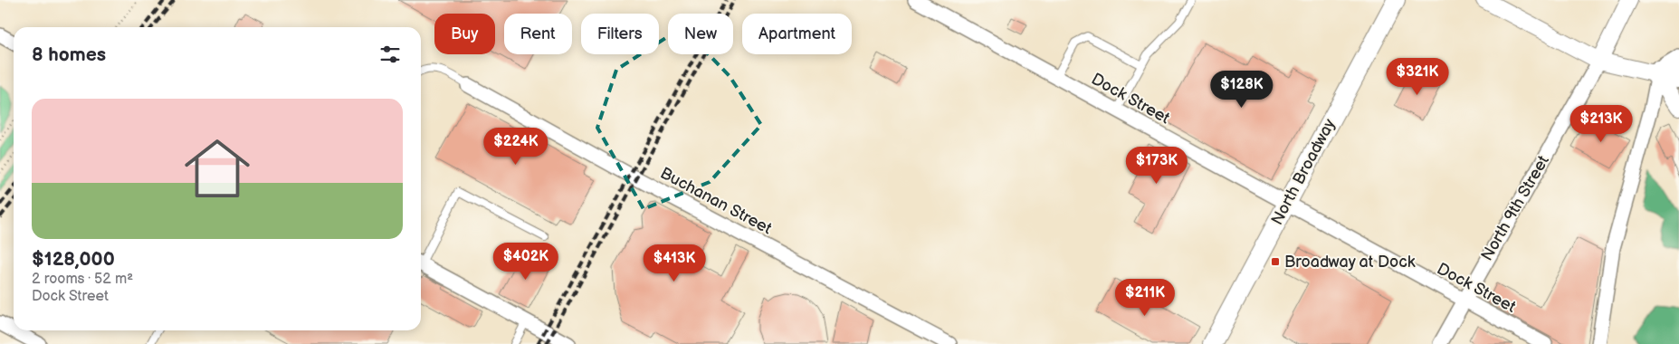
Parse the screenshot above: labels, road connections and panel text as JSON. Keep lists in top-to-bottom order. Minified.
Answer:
{"streets":{"main road":["North Broadway"],"street":["Dock Street","Buchanan Street","North 9th Street"]},"crossings":[["Dock Street","North Broadway"],["Dock Street","North 9th Street"]],"places":{"transit":["Broadway at Dock"]},"page":{"chip":["Buy","Rent","Filters","New","Apartment"],"heading":"8 homes","price":["$321K","$128K","$213K","$224K","$173K","$402K","$413K","$211K"],"list":[{"name":"$128,000","note":"2 rooms · 52 m² · Dock Street"}]}}
